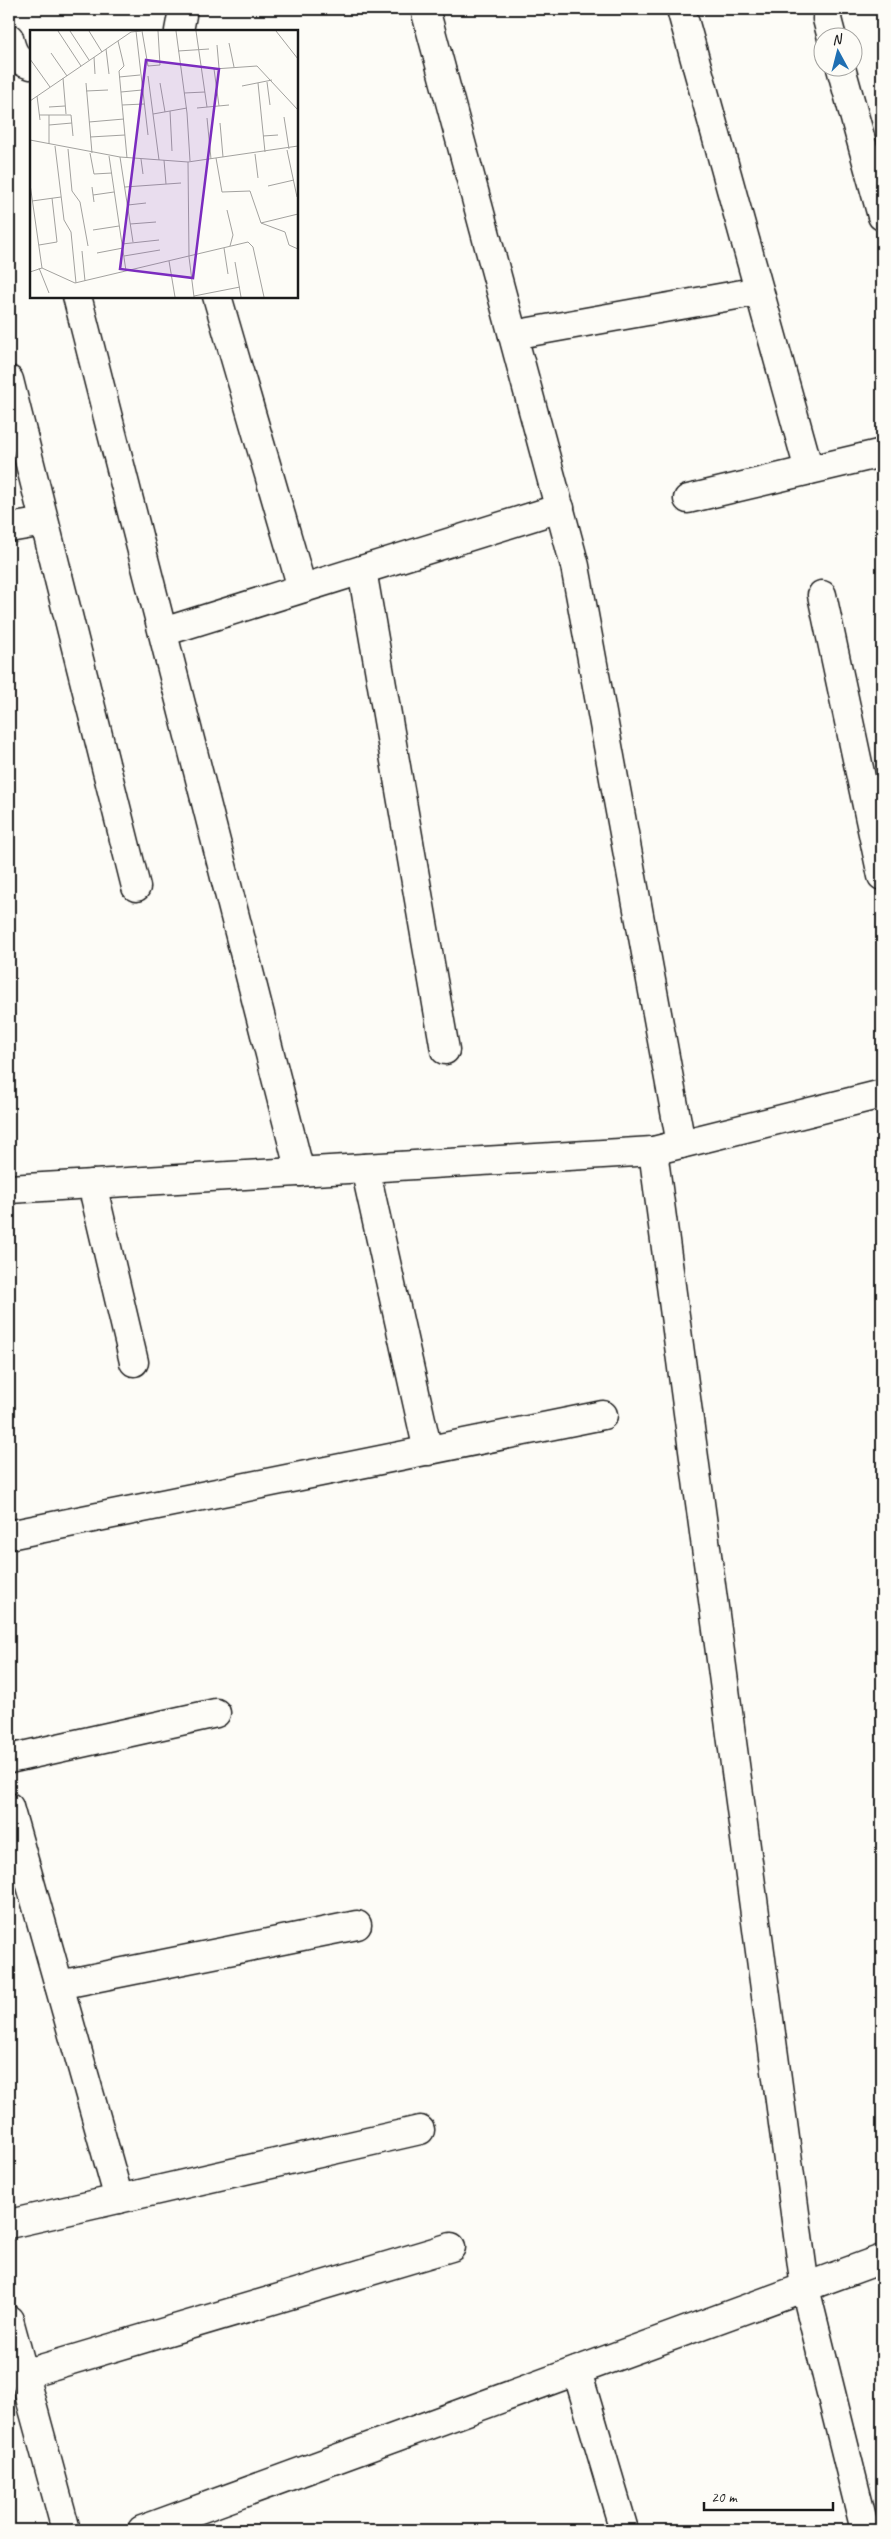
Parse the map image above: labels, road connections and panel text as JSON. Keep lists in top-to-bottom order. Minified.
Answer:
{"scale_bar":"20 m","north":"top"}
